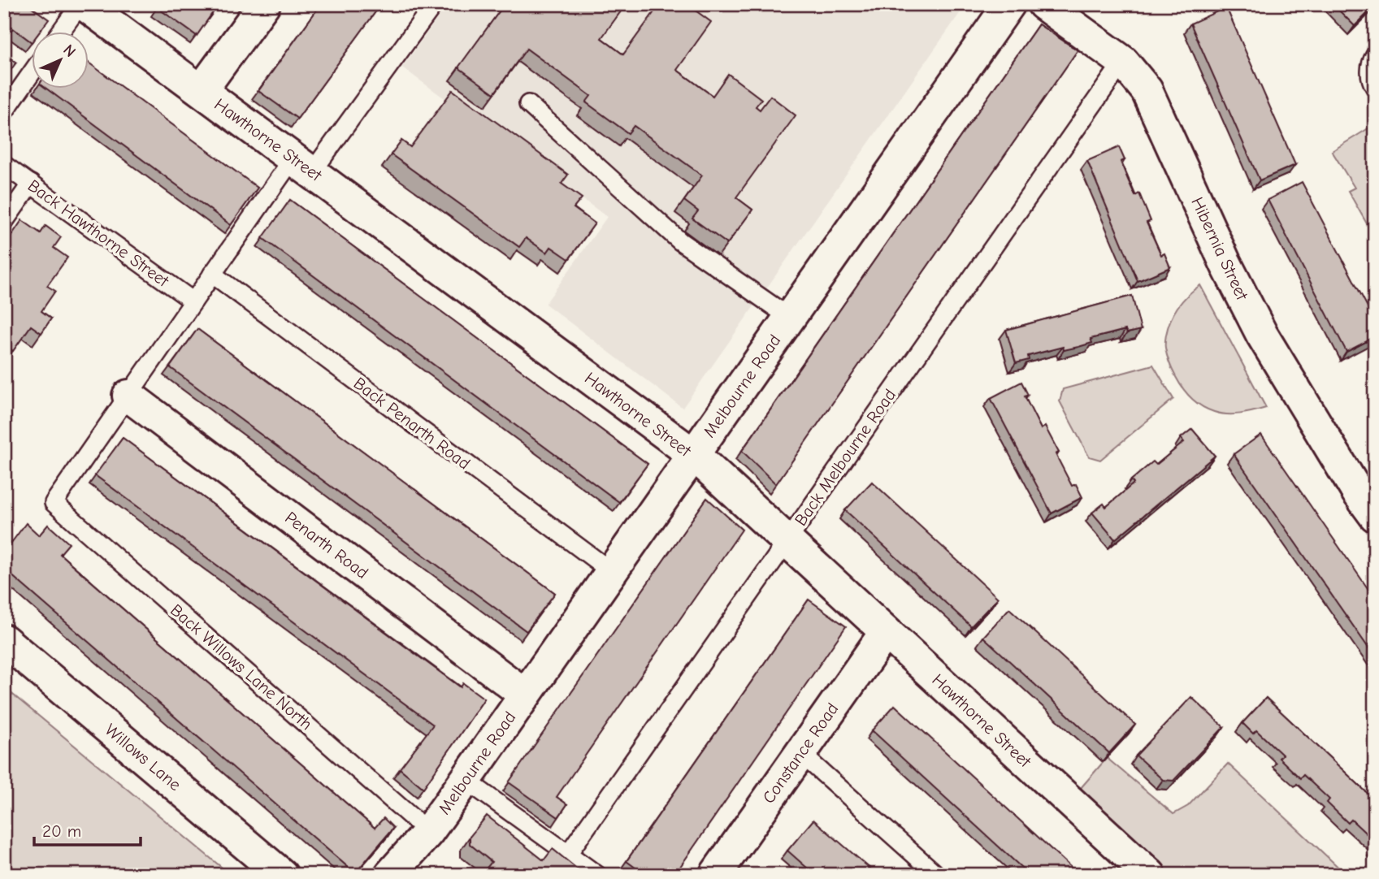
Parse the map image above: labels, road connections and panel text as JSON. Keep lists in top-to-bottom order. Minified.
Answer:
{"streets":{"street":["Hawthorne Street","Hibernia Street","Melbourne Road","Penarth Road","Constance Road","Willows Lane"],"lane":["Back Hawthorne Street","Back Penarth Road","Back Melbourne Road","Back Willows Lane North"]},"crossings":[["Hawthorne Street","Melbourne Road"],["Hawthorne Street","Back Melbourne Road"],["Hawthorne Street","Constance Road"],["Hibernia Street","Back Melbourne Road"],["Melbourne Road","Back Penarth Road"],["Melbourne Road","Penarth Road"],["Melbourne Road","Back Willows Lane North"],["Penarth Road","Back Willows Lane North"]],"scale_bar":"20 m","north":"top right"}
